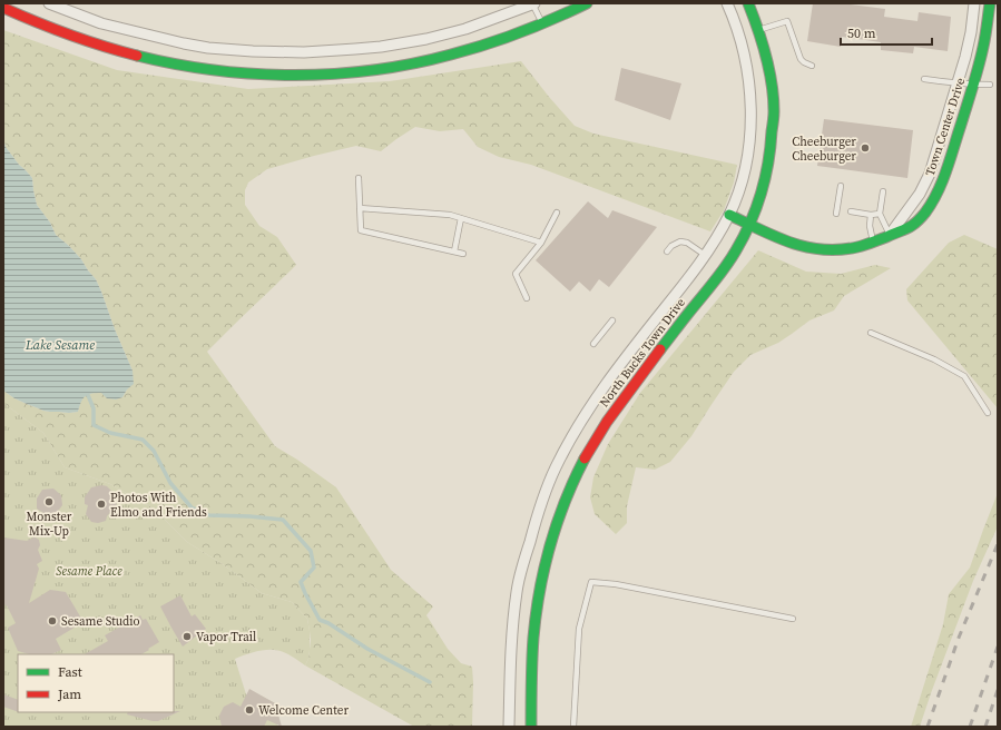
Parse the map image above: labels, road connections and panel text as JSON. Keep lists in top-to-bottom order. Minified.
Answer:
{"streets":{"street":["Town Center Drive","North Bucks Town Drive"]},"crossings":[["Town Center Drive","North Bucks Town Drive"]],"water":["Lake Sesame"],"parks":["Sesame Place"],"places":["Cheeburger Cheeburger","Monster Mix-Up","Photos With Elmo and Friends","Sesame Studio","Vapor Trail","Welcome Center"],"legend":["Fast","Jam"],"scale_bar":"50 m"}
